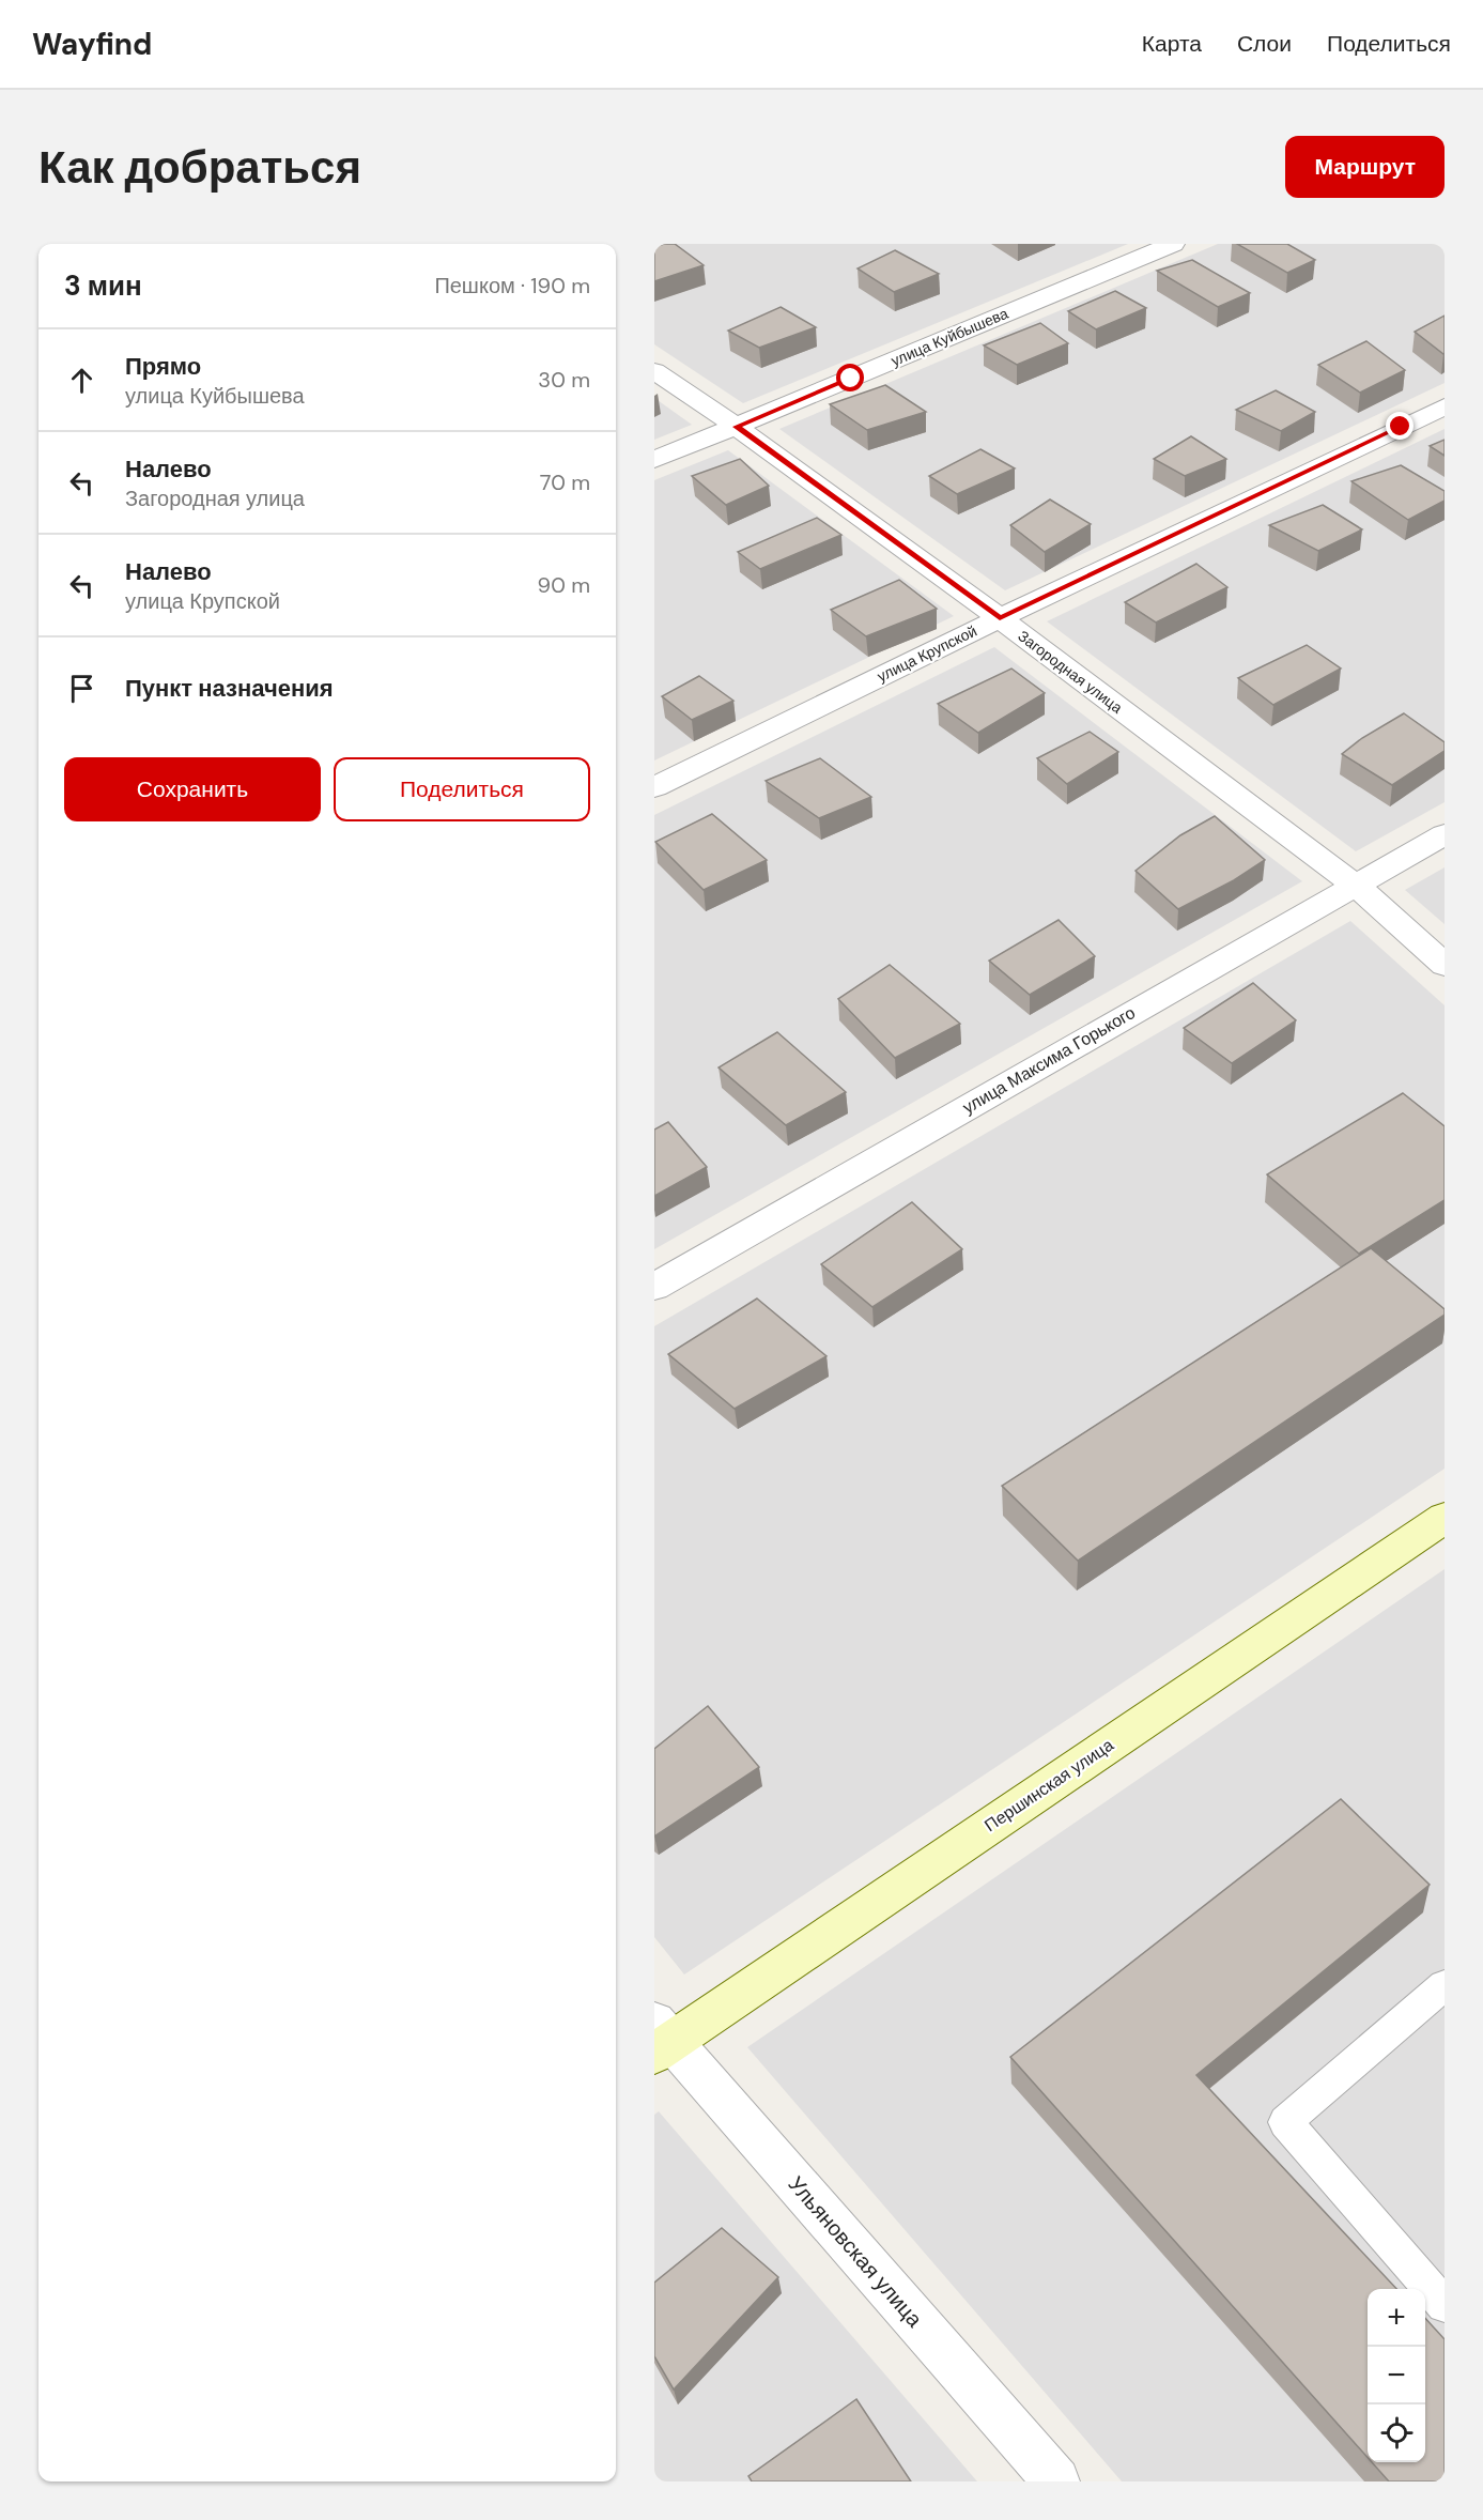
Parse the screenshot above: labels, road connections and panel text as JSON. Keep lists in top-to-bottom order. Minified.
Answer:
{"streets":{"street":["улица Куйбышева","улица Крупской","Загородная улица","улица Максима Горького","Першинская улица","Ульяновская улица"]},"crossings":[["улица Куйбышева","Загородная улица"],["улица Крупской","Загородная улица"],["Загородная улица","улица Максима Горького"],["Першинская улица","Ульяновская улица"]],"page":{"header":"Wayfind","nav":["Карта","Слои","Поделиться"],"buttons":["Маршрут",["Сохранить","Поделиться"]],"title":"Как добраться","heading":["3 мин","Пешком · 190 m"],"list":[["Прямо","улица Куйбышева","30 m"],["Налево","Загородная улица","70 m"],["Налево","улица Крупской","90 m"],"Пункт назначения"],"map_buttons":["+","−"]}}
